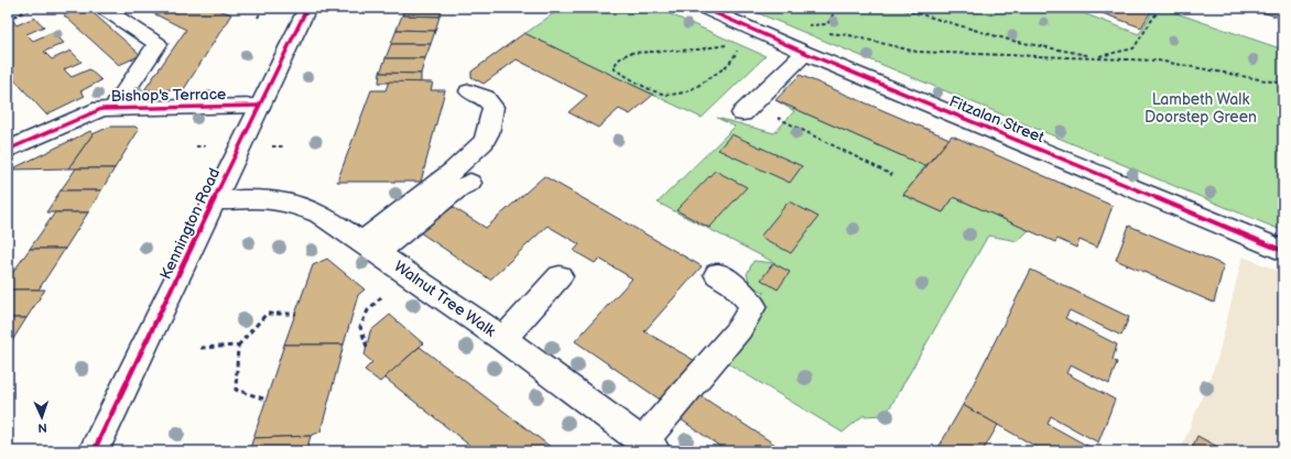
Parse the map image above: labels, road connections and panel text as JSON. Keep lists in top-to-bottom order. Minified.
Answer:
{"streets":{"street":["Bishop's Terrace","Fitzalan Street","Kennington Road","Walnut Tree Walk"]},"crossings":[["Bishop's Terrace","Kennington Road"],["Kennington Road","Walnut Tree Walk"]],"parks":["Lambeth Walk Doorstep Green"],"north":"bottom"}
